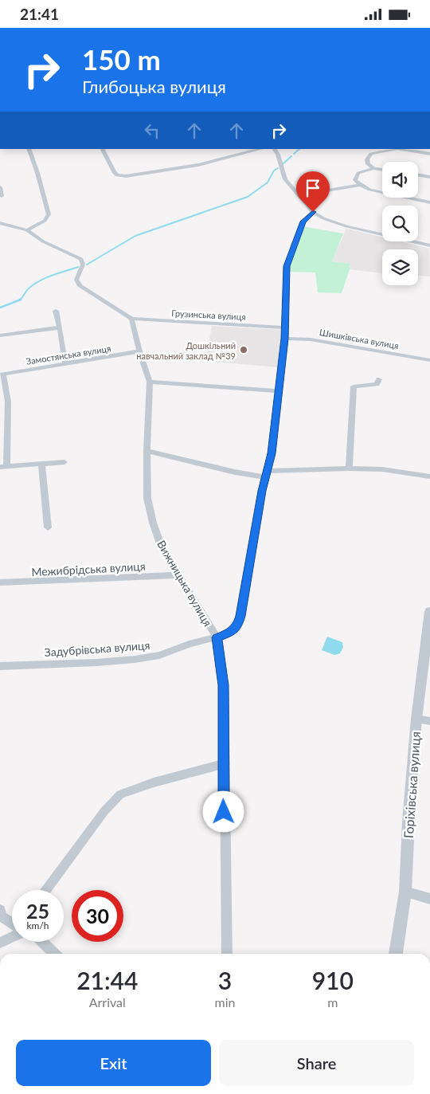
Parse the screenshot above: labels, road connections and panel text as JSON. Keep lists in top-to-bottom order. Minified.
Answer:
{"streets":{"street":["Грузинська вулиця","Шишківська вулиця","Замостянська вулиця","Межибрідська вулиця","Вижницька вулиця","Задубрівська вулиця","Горіхівська вулиця"]},"crossings":[["Грузинська вулиця","Вижницька вулиця"],["Грузинська вулиця","Задубрівська вулиця"],["Шишківська вулиця","Задубрівська вулиця"],["Замостянська вулиця","Вижницька вулиця"],["Межибрідська вулиця","Вижницька вулиця"],["Вижницька вулиця","Задубрівська вулиця"]],"places":["Дошкільний навчальний заклад №39"],"page":{"status":"21:41","turn":["150 m","Глибоцька вулиця"],"speed":"25 km/h","limit":"30","eta":["21:44","Arrival","3","min","910","m"],"buttons":["Exit","Share"]}}
